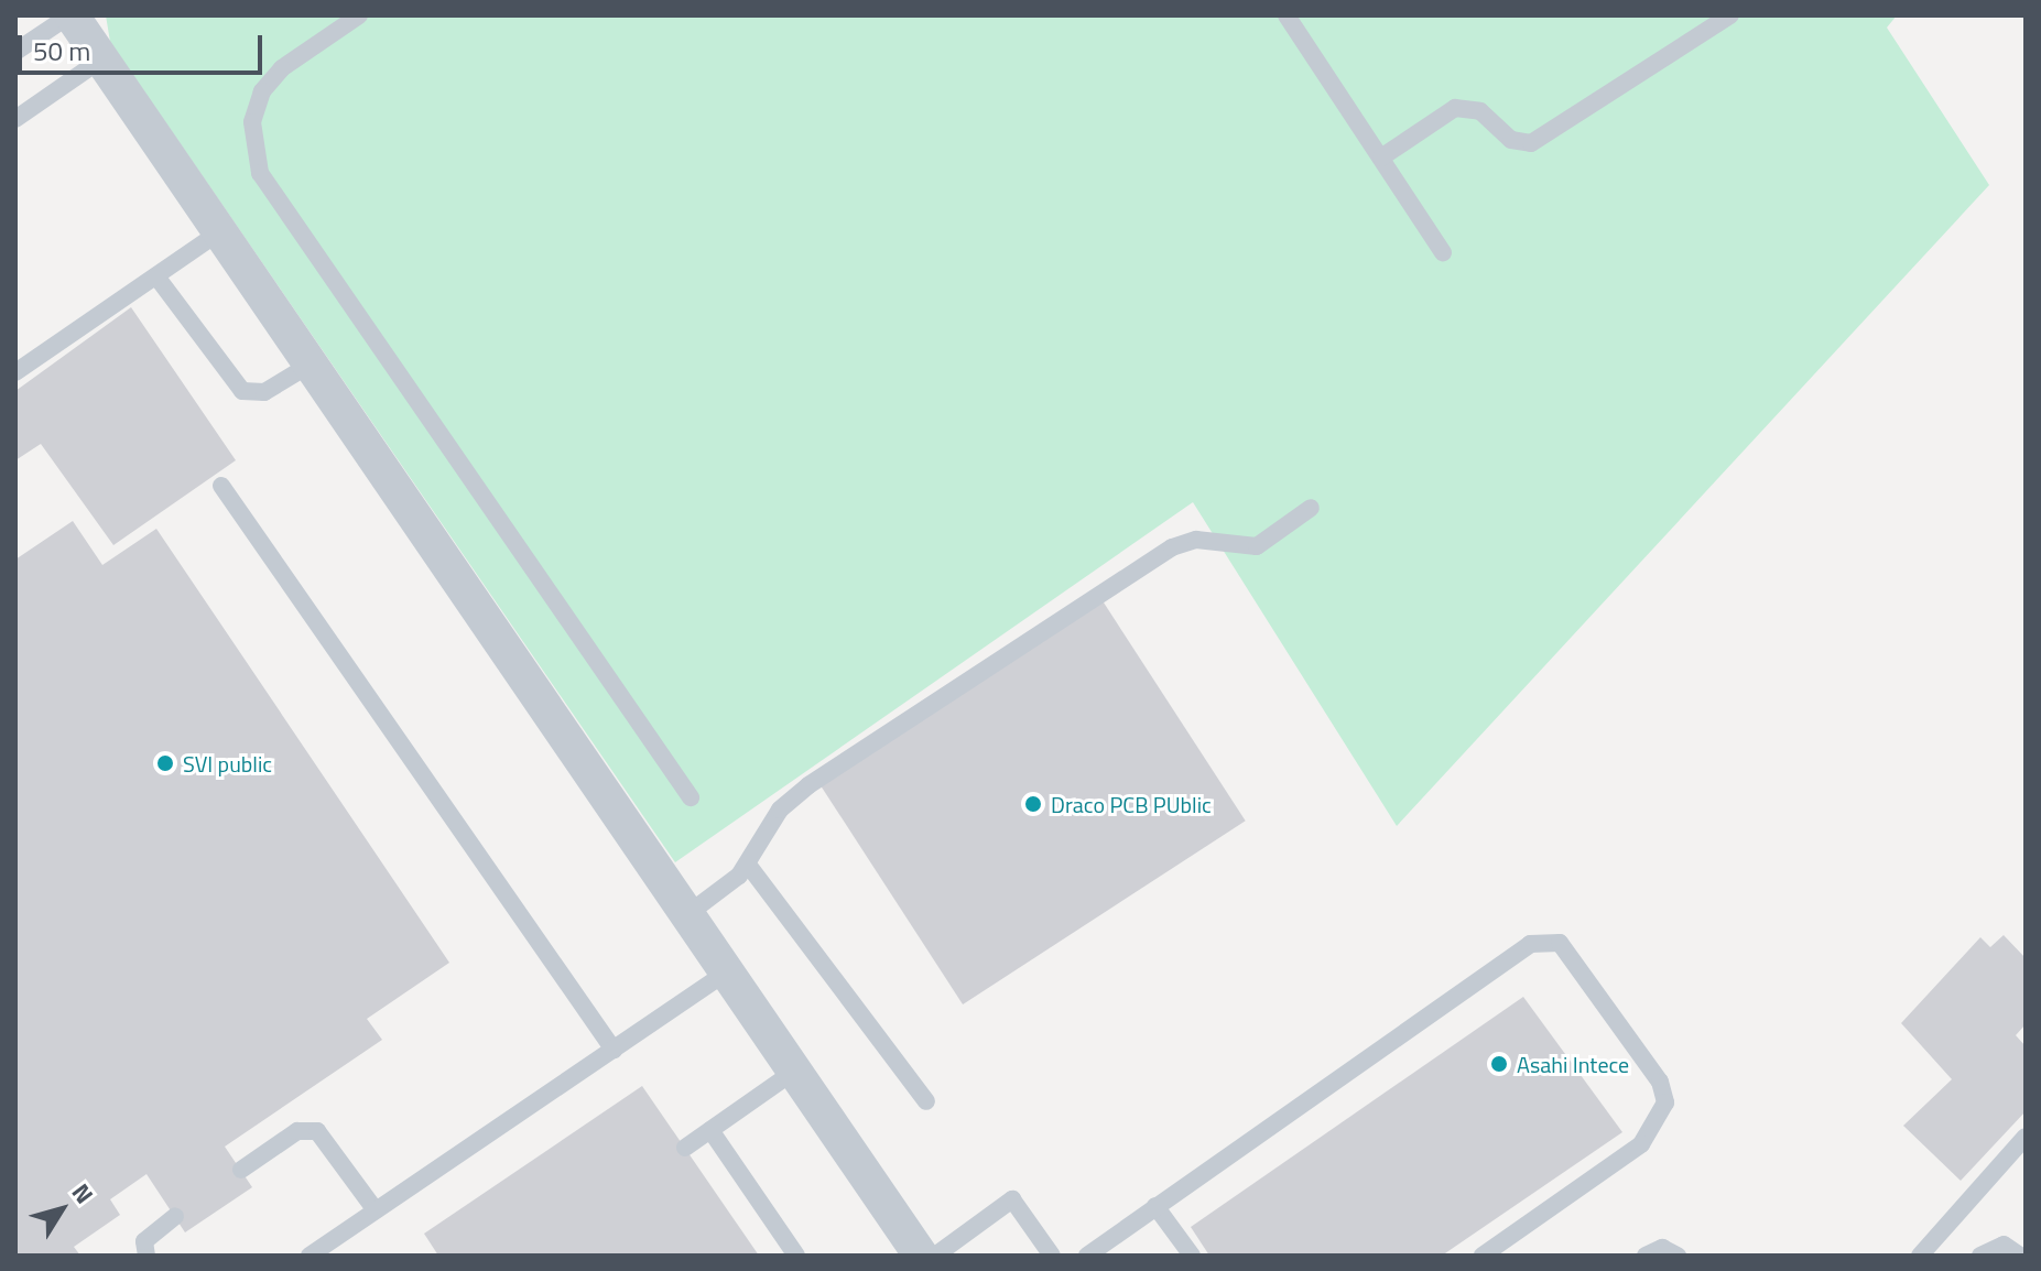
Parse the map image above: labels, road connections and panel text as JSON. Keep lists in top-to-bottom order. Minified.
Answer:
{"places":["SVI public","Draco PCB PUblic","Asahi Intece"],"scale_bar":"50 m","north":"top right"}
